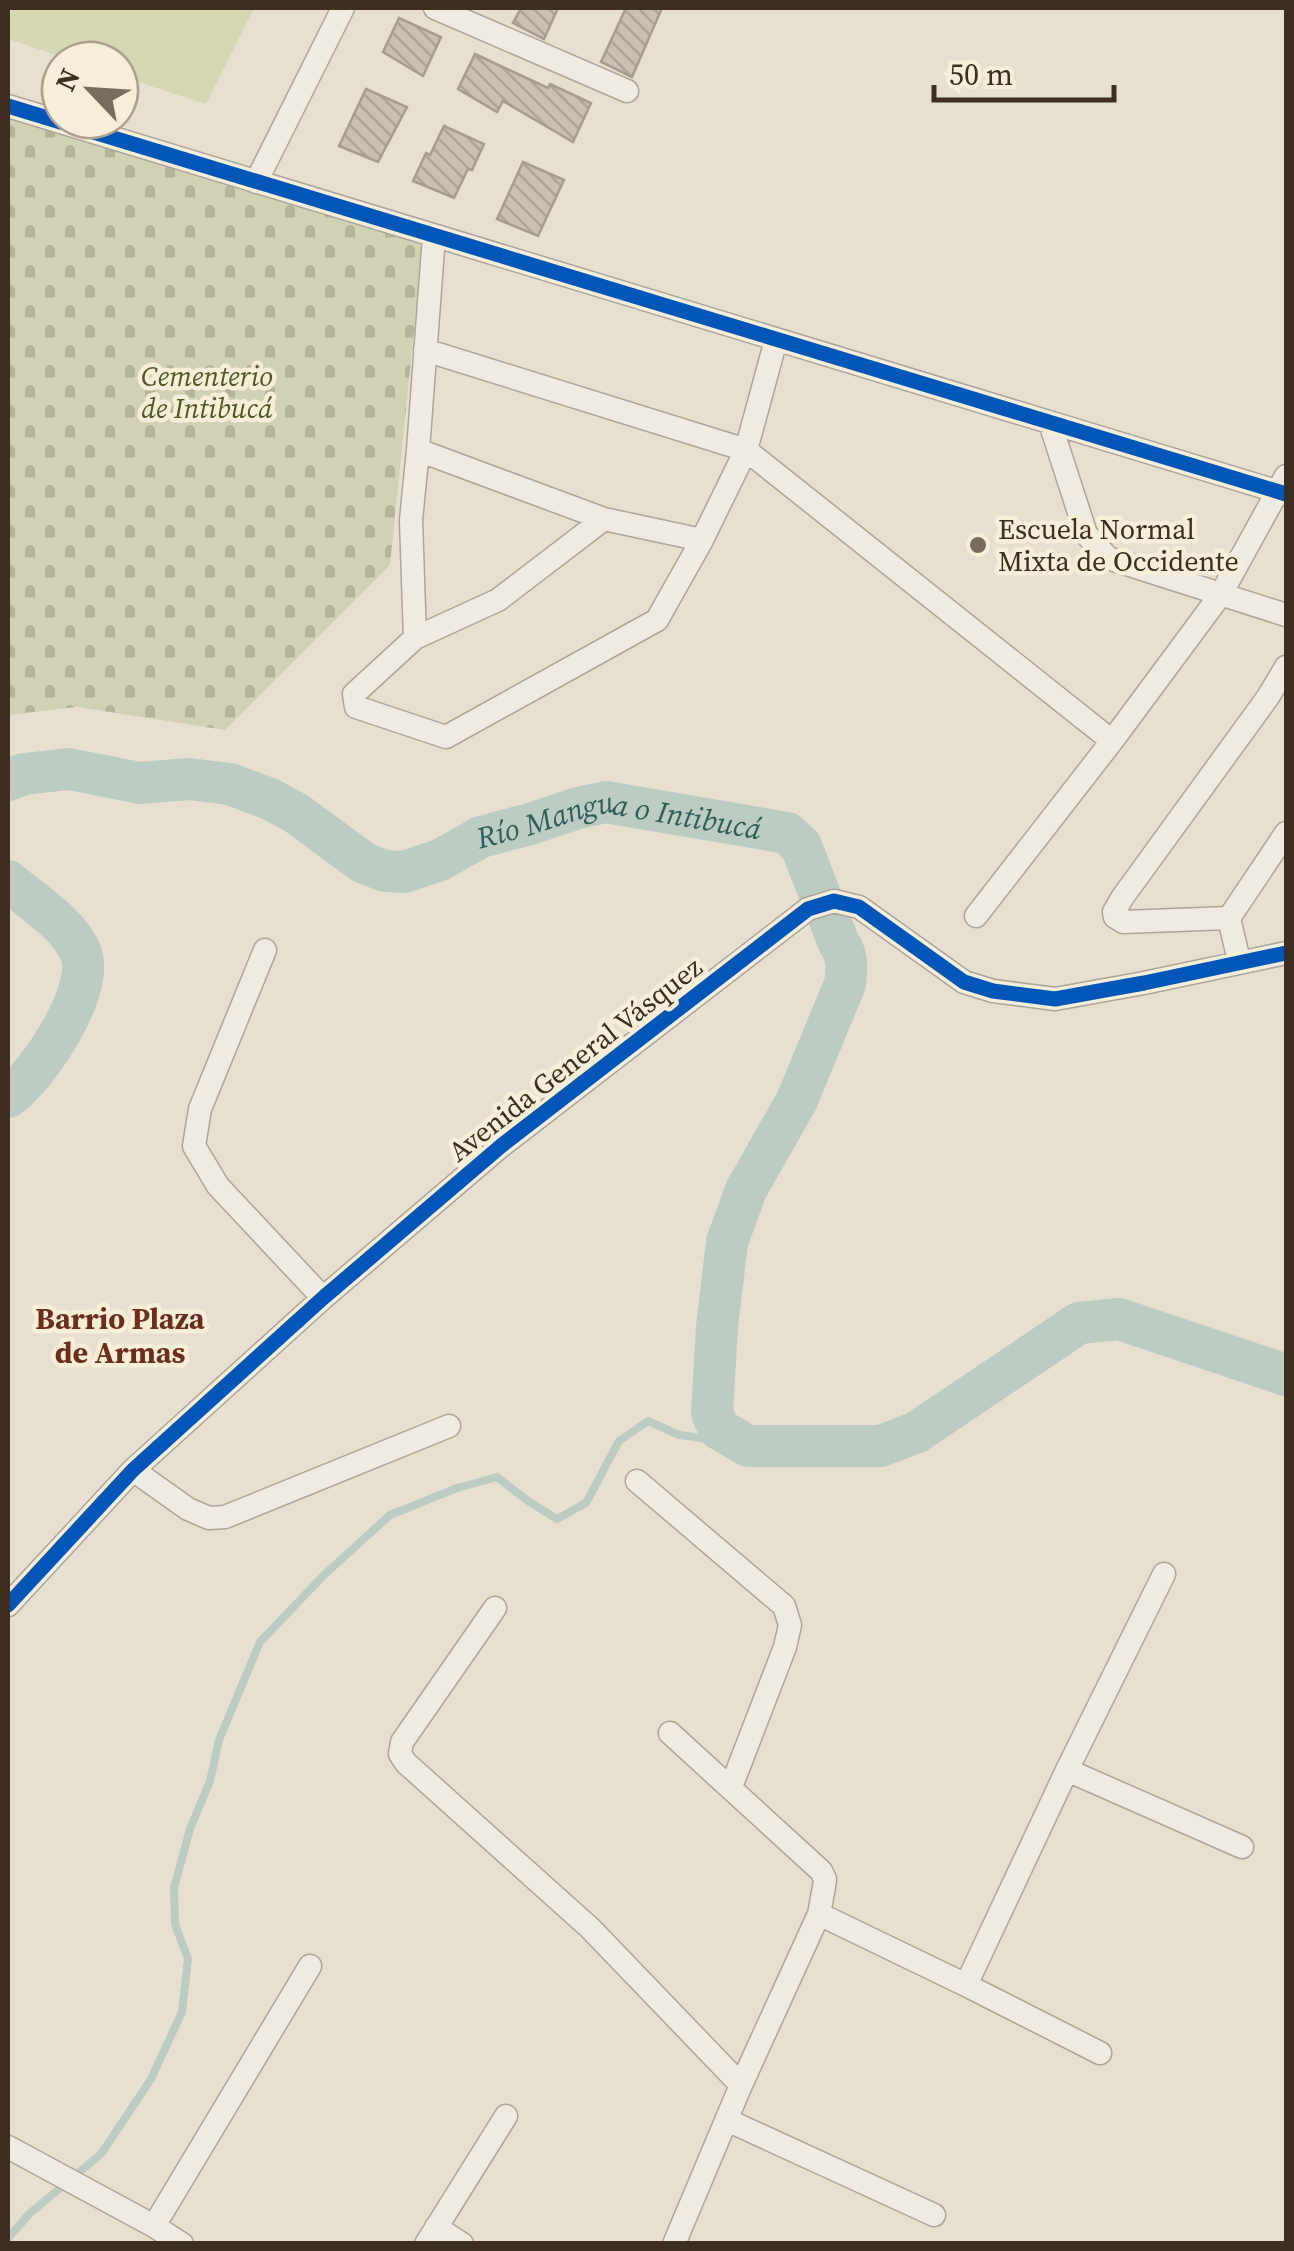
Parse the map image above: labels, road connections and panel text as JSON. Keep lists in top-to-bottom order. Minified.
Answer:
{"streets":{"street":["Avenida General Vásquez"]},"districts":["Barrio Plaza de Armas"],"water":["Río Mangua o Intibucá"],"parks":["Cementerio de Intibucá"],"places":["Escuela Normal Mixta de Occidente"],"scale_bar":"50 m","north":"top left"}
